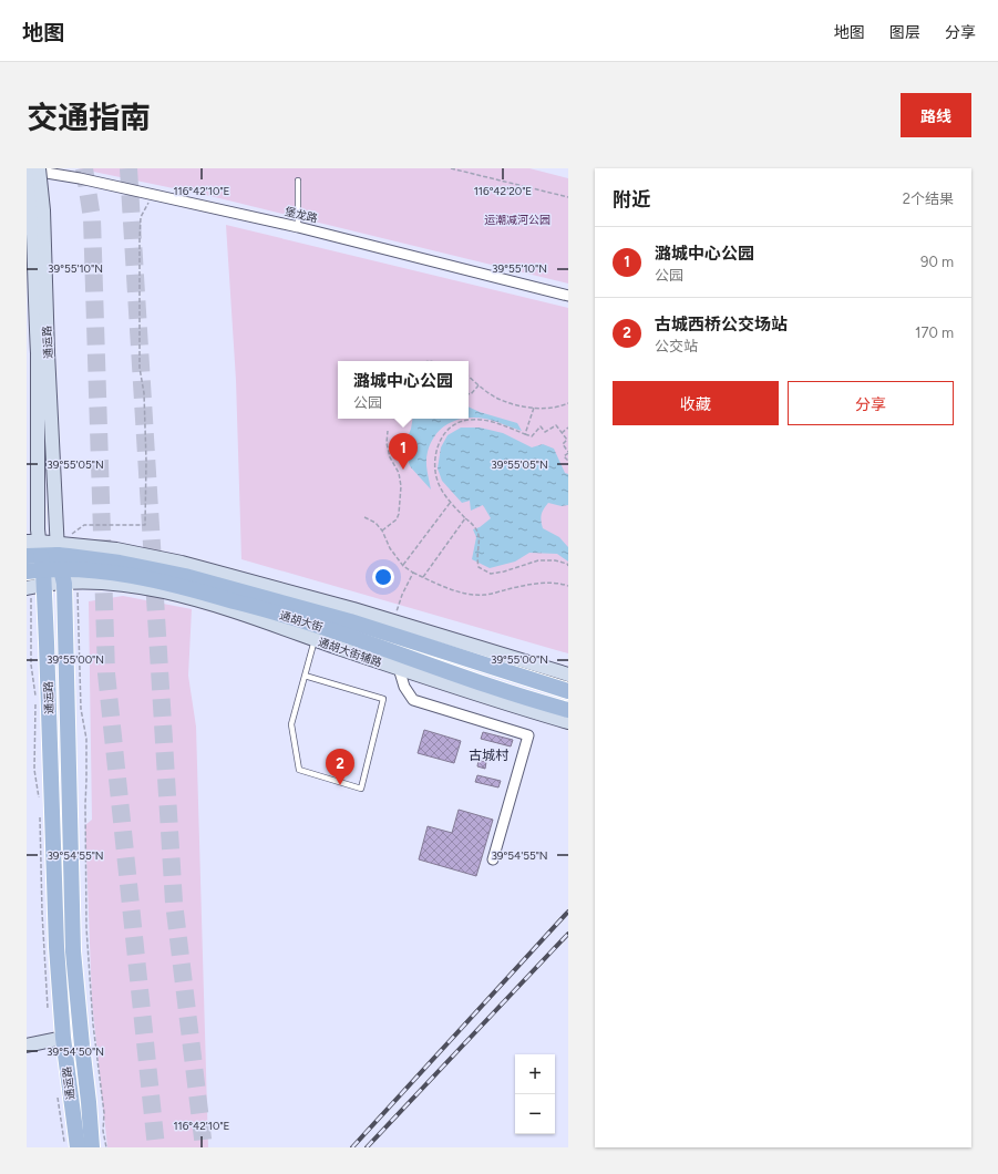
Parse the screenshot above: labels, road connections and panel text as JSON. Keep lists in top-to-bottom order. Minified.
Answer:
{"streets":{"main road":["通运路","通胡大街"],"street":["堡龙路"]},"crossings":[["通运路","通胡大街"]],"districts":["古城村"],"parks":["运潮减河公园"],"page":{"header":"地图","nav":["地图","图层","分享"],"title":"交通指南","buttons":["路线",["收藏","分享"]],"heading":["附近","2个结果"],"list":[{"mark":"1","name":"潞城中心公园","note":"公园","value":"90 m"},{"mark":"2","name":"古城西桥公交场站","note":"公交站","value":"170 m"}],"popup":["潞城中心公园","公园"],"pins":["1","2"],"map_buttons":["+","−"]},"coordinates":["116°42'10\"E","116°42'20\"E","39°55'10\"N","39°55'05\"N","39°55'00\"N","39°54'55\"N","39°54'50\"N"]}
